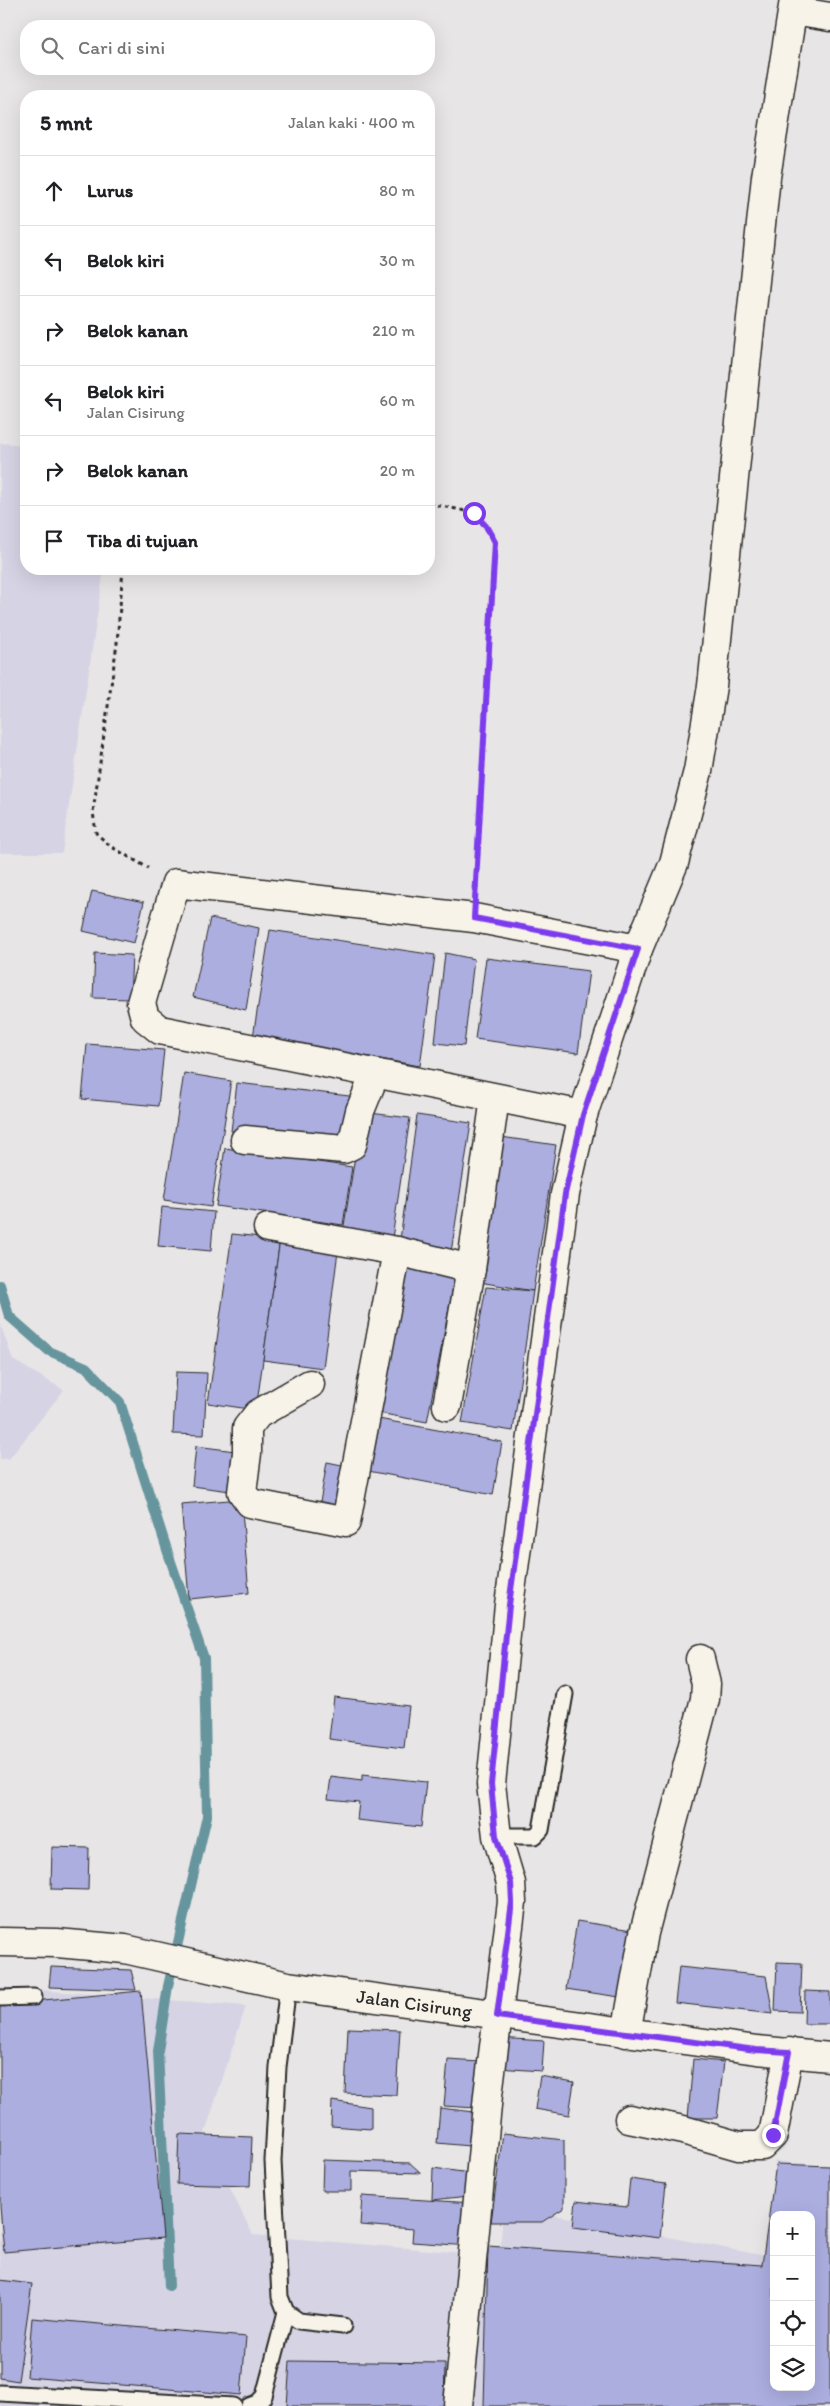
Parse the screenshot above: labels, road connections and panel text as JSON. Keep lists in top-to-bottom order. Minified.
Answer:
{"streets":{"street":["Jalan Cisirung"]},"page":{"search":"Cari di sini","heading":["5 mnt","Jalan kaki · 400 m"],"list":[["Lurus","80 m"],["Belok kiri","30 m"],["Belok kanan","210 m"],["Belok kiri","Jalan Cisirung","60 m"],["Belok kanan","20 m"],"Tiba di tujuan"],"map_buttons":["+","−"]}}
